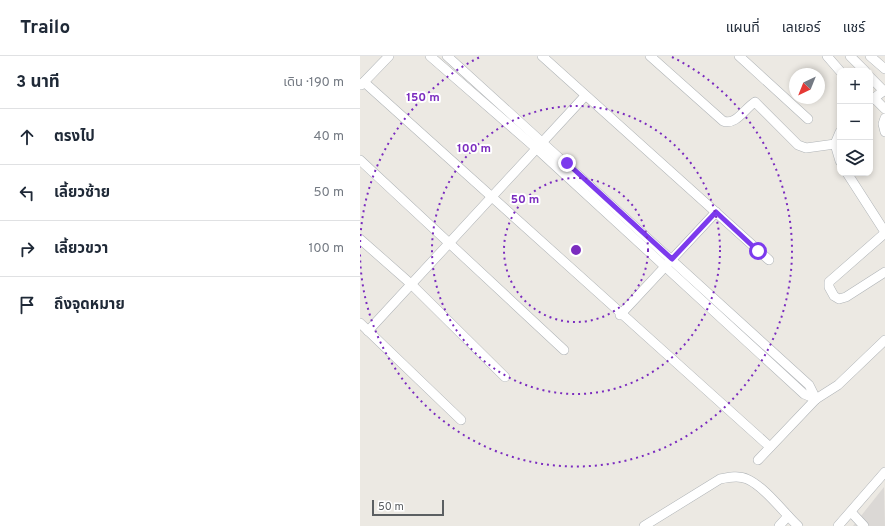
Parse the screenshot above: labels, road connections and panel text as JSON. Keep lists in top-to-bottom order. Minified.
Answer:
{"scale_bar":"50 m","north":"bottom left","page":{"header":"Trailo","nav":["แผนที่","เลเยอร์","แชร์"],"heading":["3 นาที","เดิน · 190 m"],"map_buttons":["+","−"],"list":[["ตรงไป","40 m"],["เลี้ยวซ้าย","50 m"],["เลี้ยวขวา","100 m"],"ถึงจุดหมาย"],"scale":"50 m"},"rings":["150 m","100 m","50 m"]}
